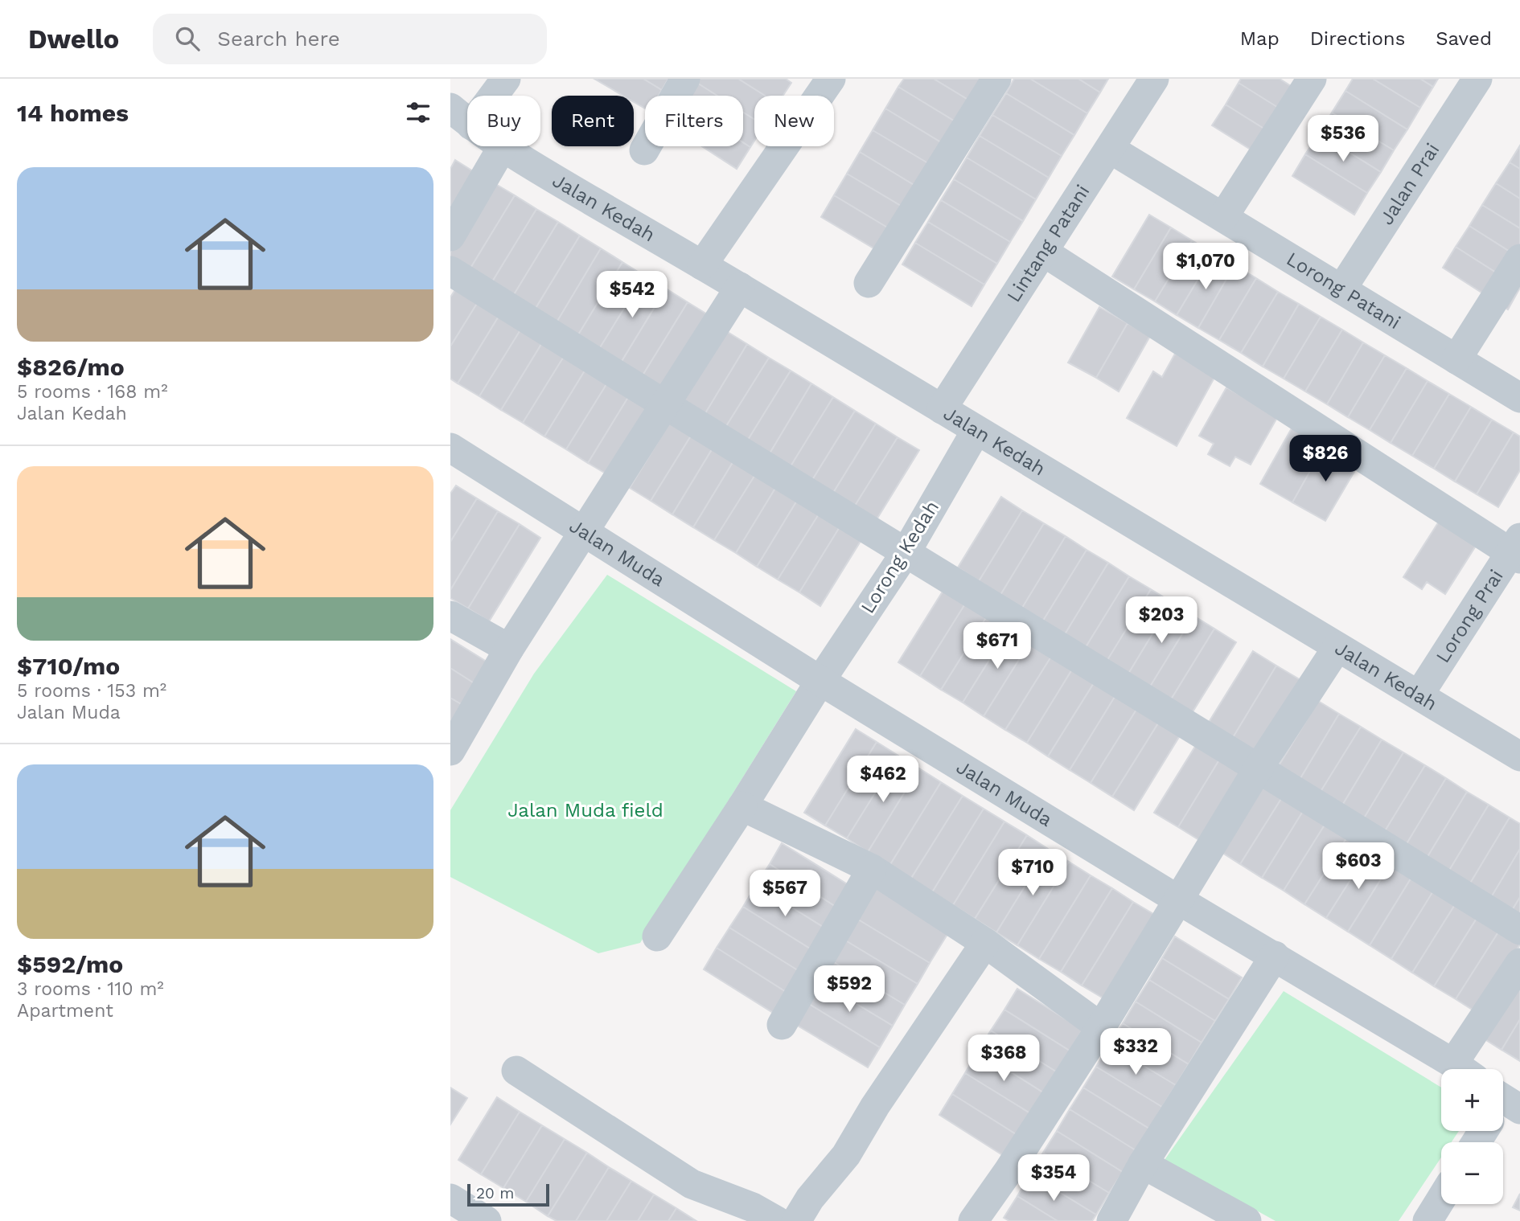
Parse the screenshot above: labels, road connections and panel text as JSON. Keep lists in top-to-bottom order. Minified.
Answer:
{"streets":{"street":["Jalan Prai","Jalan Kedah","Lintang Patani","Lorong Patani","Jalan Muda","Lorong Kedah","Lorong Prai"]},"crossings":[["Jalan Prai","Lorong Patani"],["Jalan Kedah","Lintang Patani"],["Jalan Kedah","Lorong Kedah"],["Jalan Kedah","Lorong Prai"],["Lintang Patani","Lorong Patani"],["Jalan Muda","Lorong Kedah"]],"parks":["Jalan Muda field"],"scale_bar":"20 m","page":{"header":"Dwello","search":"Search here","nav":["Map","Directions","Saved"],"heading":"14 homes","chip":["Buy","Rent","Filters","New"],"price":["$536","$1,070","$542","$826","$203","$671","$462","$603","$710","$567","$592","$332","$368","$354"],"list":[{"name":"$826/mo","note":"5 rooms · 168 m² · Jalan Kedah"},{"name":"$710/mo","note":"5 rooms · 153 m² · Jalan Muda"},{"name":"$592/mo","note":"3 rooms · 110 m² · Apartment"}],"map_buttons":["+","−"],"scale":"20 m"}}
